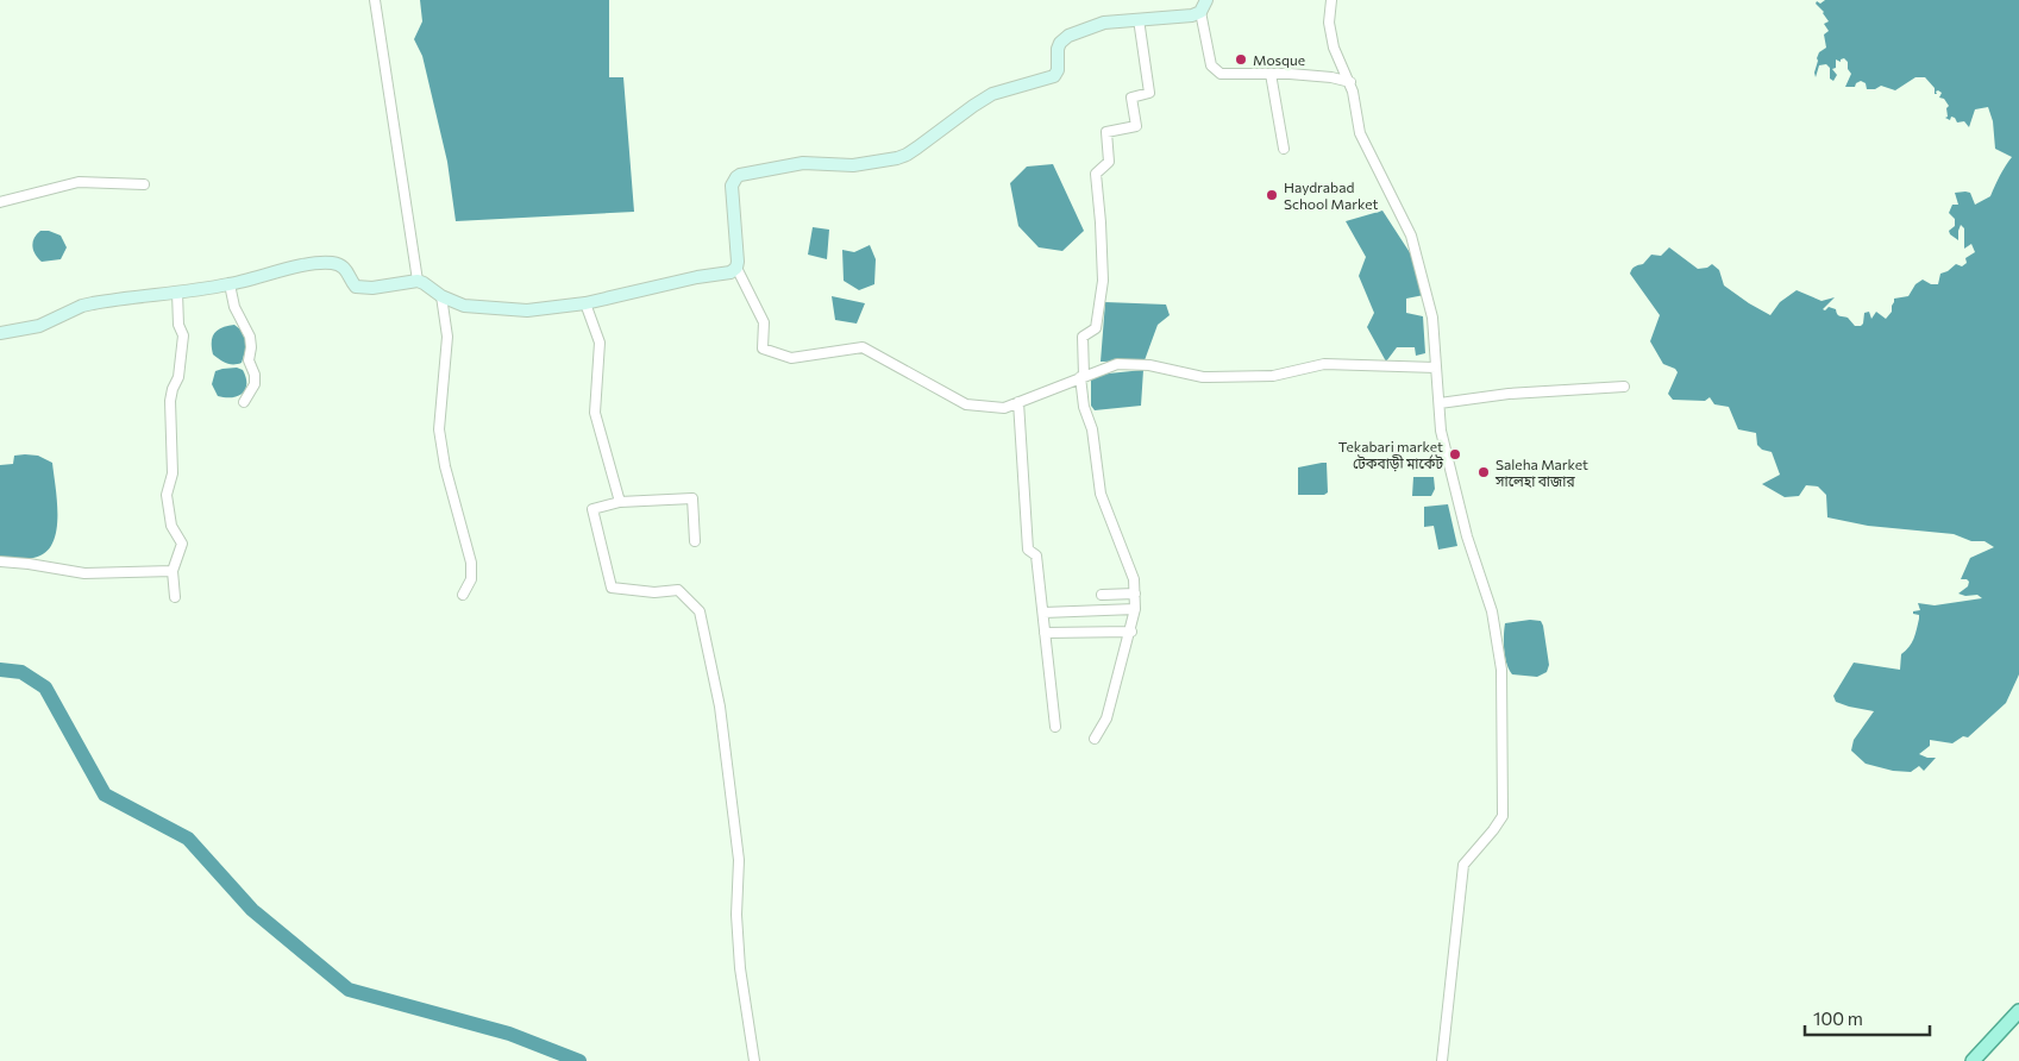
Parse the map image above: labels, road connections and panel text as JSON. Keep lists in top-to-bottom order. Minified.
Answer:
{"places":["Mosque","Haydrabad School Market","Tekabari market টেকবাড়ী মার্কেট","Saleha Market সালেহা বাজার"],"scale_bar":"100 m"}
